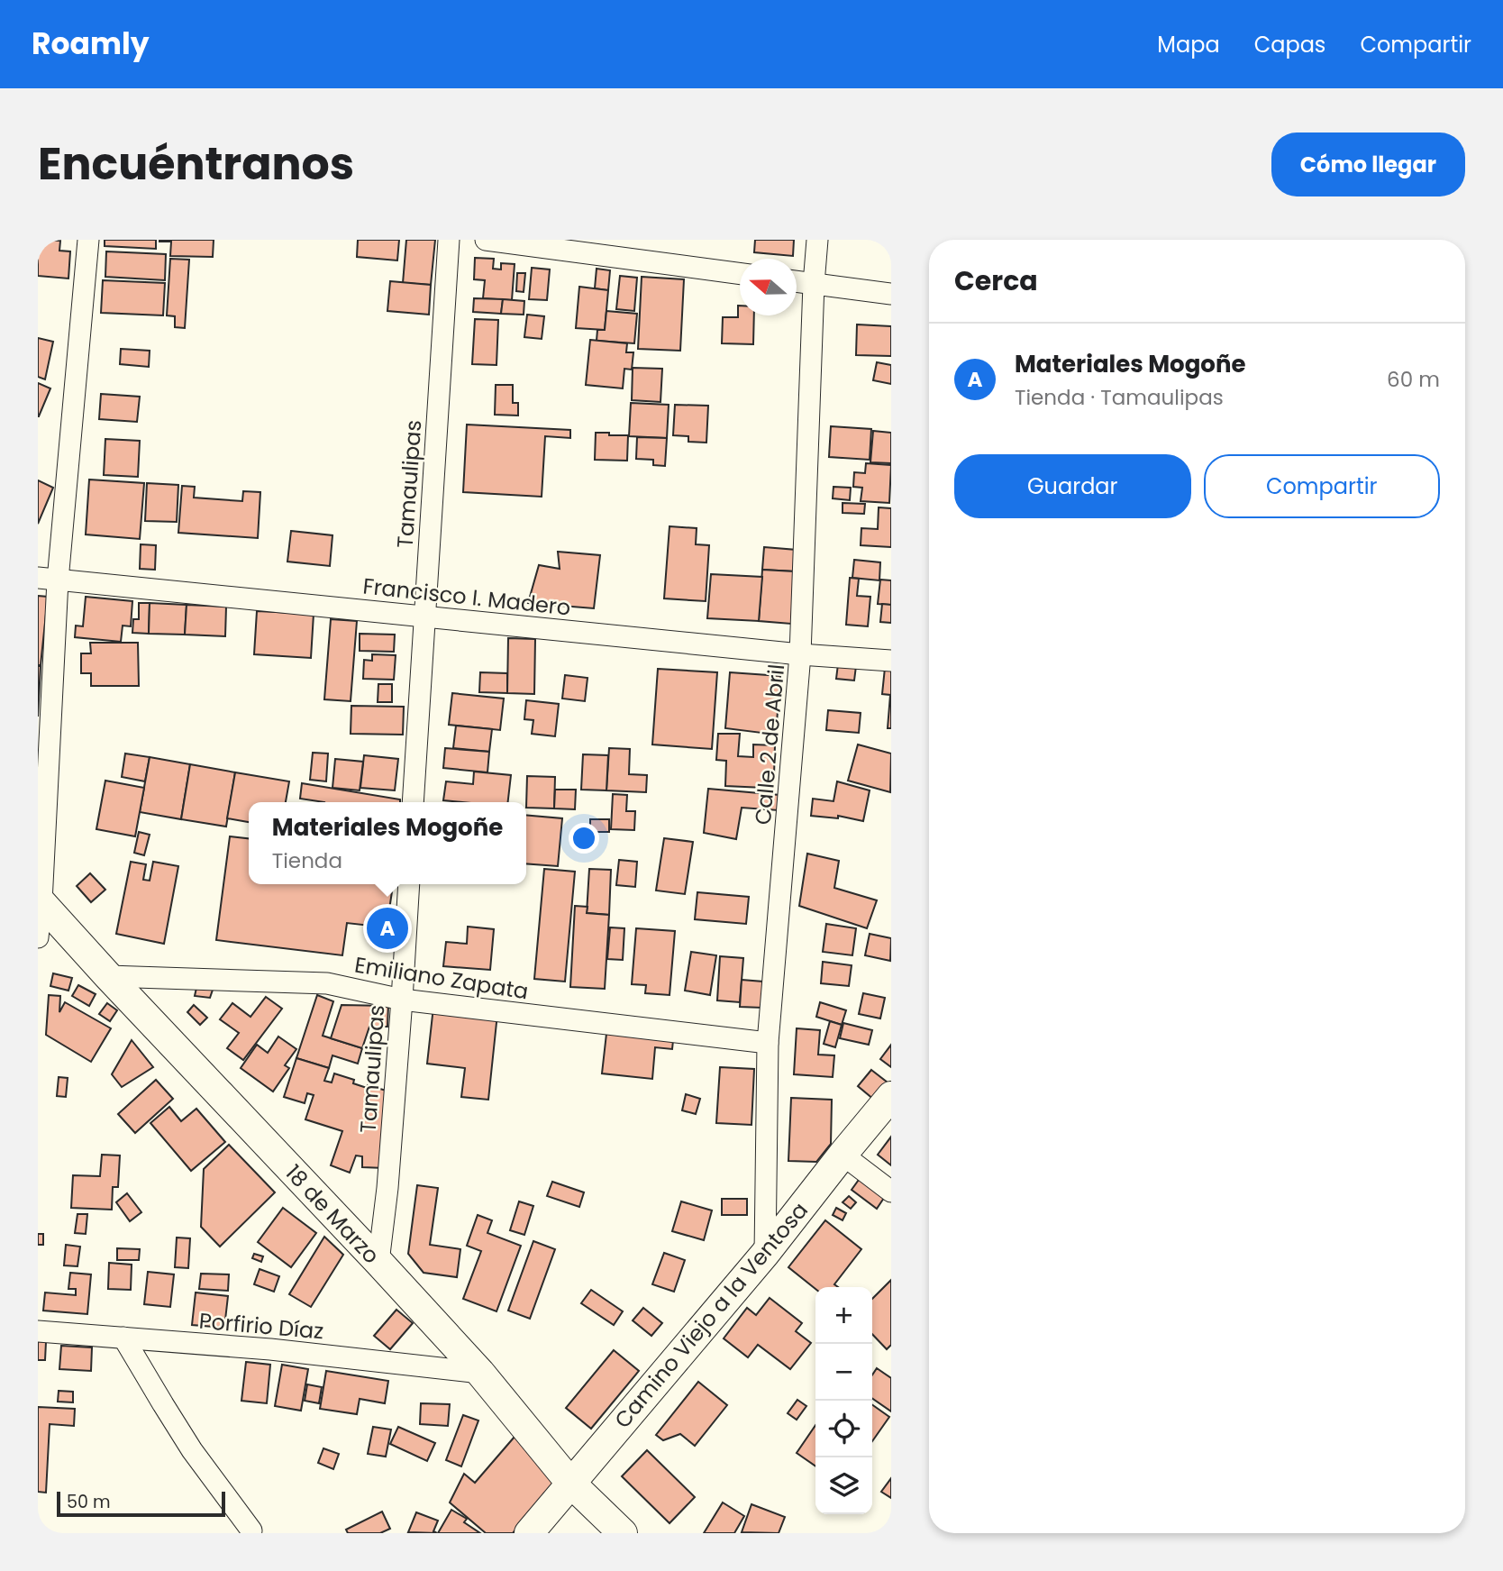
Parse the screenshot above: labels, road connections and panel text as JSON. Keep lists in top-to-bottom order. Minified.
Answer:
{"streets":{"main road":["18 de Marzo","Camino Viejo a la Ventosa"],"street":["Tamaulipas","Francisco I. Madero","Calle 2 de Abril","Emiliano Zapata","Porfirio Díaz"]},"crossings":[["Tamaulipas","Francisco I. Madero"],["Tamaulipas","Emiliano Zapata"],["Tamaulipas","18 de Marzo"],["Francisco I. Madero","Calle 2 de Abril"],["Calle 2 de Abril","Emiliano Zapata"],["Calle 2 de Abril","Camino Viejo a la Ventosa"],["Emiliano Zapata","18 de Marzo"],["18 de Marzo","Camino Viejo a la Ventosa"],["18 de Marzo","Porfirio Díaz"]],"scale_bar":"50 m","north":"left","page":{"header":"Roamly","nav":["Mapa","Capas","Compartir"],"title":"Encuéntranos","buttons":["Cómo llegar",["Guardar","Compartir"]],"heading":"Cerca","list":[{"mark":"A","name":"Materiales Mogoñe","note":"Tienda · Tamaulipas","value":"60 m"}],"popup":["Materiales Mogoñe","Tienda"],"pins":"A","map_buttons":["+","−"],"scale":"50 m"}}
